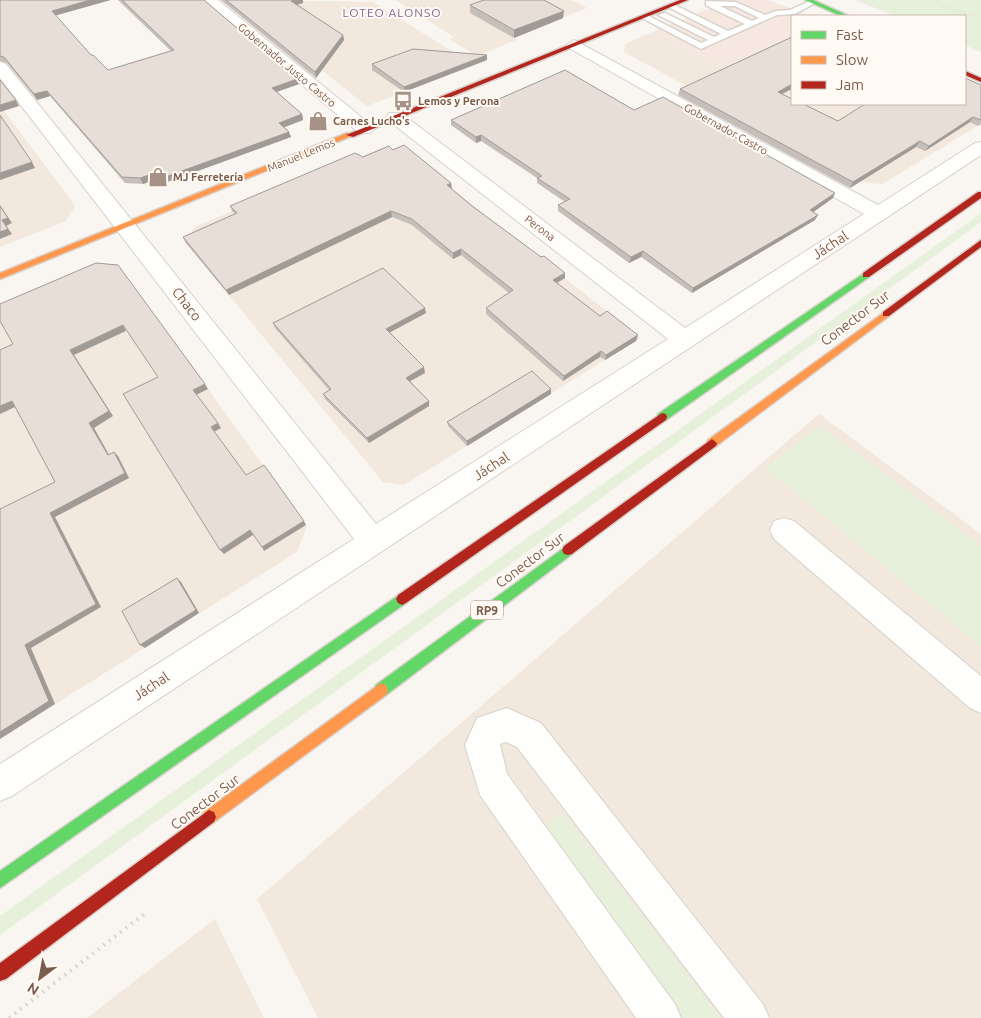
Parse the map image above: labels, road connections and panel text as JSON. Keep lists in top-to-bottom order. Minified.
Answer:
{"streets":{"main road":["Manuel Lemos","Conector Sur","RP9"],"street":["Gobernador Justo Castro","Gobernador Castro","Perona","Jáchal","Chaco"]},"crossings":[["Gobernador Justo Castro","Manuel Lemos"],["Gobernador Castro","Manuel Lemos"],["Gobernador Castro","Jáchal"],["Manuel Lemos","Perona"],["Manuel Lemos","Chaco"],["Perona","Jáchal"],["Jáchal","Chaco"]],"districts":["LOTEO ALONSO"],"places":{"bus stop":["Lemos y Perona"],"shop":["Carnes Lucho's","MJ Ferretería"]},"legend":["Fast","Slow","Jam"],"north":"bottom left"}
